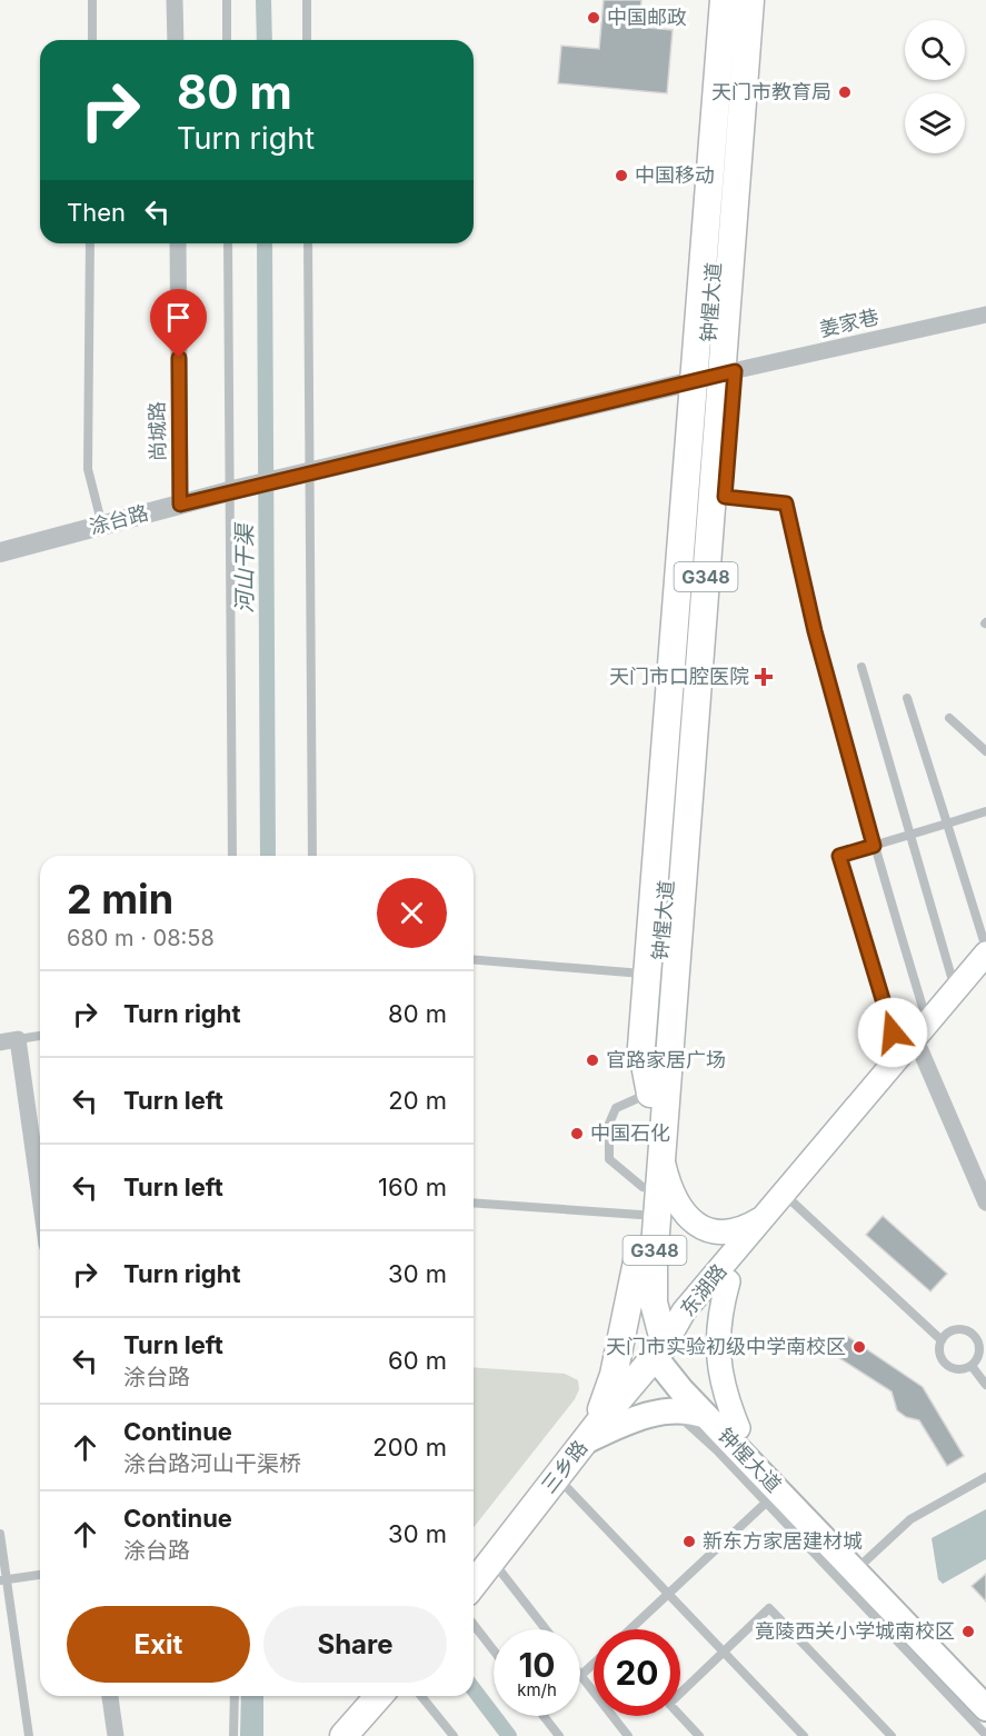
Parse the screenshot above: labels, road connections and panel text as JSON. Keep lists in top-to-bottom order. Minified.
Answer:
{"streets":{"highway":["钟惺大道","G348","三乡路"],"main road":["东湖路"],"street":["姜家巷","尚城路","涂台路"]},"crossings":[["钟惺大道","姜家巷"],["钟惺大道","东湖路"],["钟惺大道","三乡路"],["尚城路","涂台路"],["东湖路","三乡路"]],"water":["河山干渠"],"places":{"other":["中国邮政","天门市教育局","中国移动","官路家居广场","中国石化","天门市实验初级中学南校区","新东方家居建材城","竟陵西关小学城南校区"],"health":["天门市口腔医院"]},"page":{"turn":["80 m","Turn right"],"then":"Then","heading":["2 min","680 m · 08:58"],"list":[{"name":"Turn right","value":"80 m"},{"name":"Turn left","value":"20 m"},{"name":"Turn left","value":"160 m"},{"name":"Turn right","value":"30 m"},{"name":"Turn left","note":"涂台路","value":"60 m"},{"name":"Continue","note":"涂台路河山干渠桥","value":"200 m"},{"name":"Continue","note":"涂台路","value":"30 m"}],"buttons":["Exit","Share"],"speed":"10 km/h","limit":"20"}}
